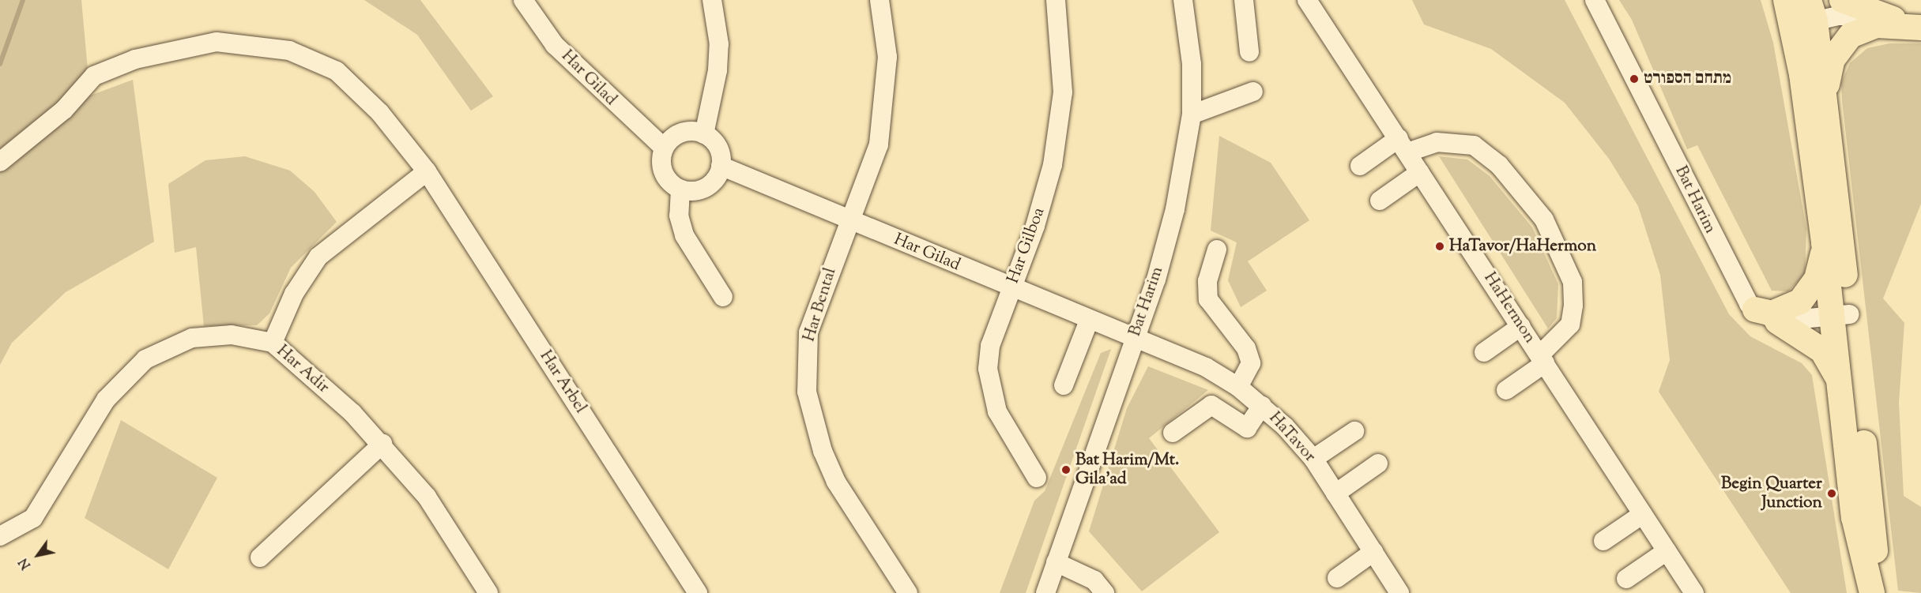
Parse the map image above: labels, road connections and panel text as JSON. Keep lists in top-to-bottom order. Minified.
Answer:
{"streets":{"street":["Har Gilad","Bat Harim","Har Gilboa","Har Bental","HaHermon","Har Adir","Har Arbel","HaTavor"]},"crossings":[["Har Gilad","Bat Harim"],["Har Gilad","Har Gilboa"],["Har Gilad","Har Bental"],["Har Gilad","HaTavor"],["Bat Harim","HaTavor"]],"places":["מתחם הספורט","HaTavor/HaHermon","Bat Harim/Mt. Gila'ad","Begin Quarter Junction"],"north":"bottom left"}
